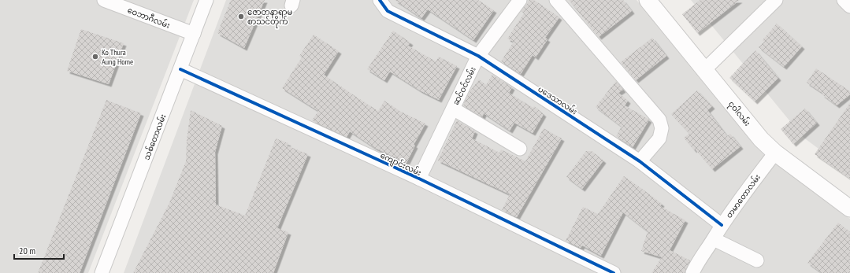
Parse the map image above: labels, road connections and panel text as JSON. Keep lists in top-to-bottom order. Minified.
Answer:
{"streets":{"street":["ဝေဘာဂီလမ်း","ဆင်ဝင်လမ်း","ပဒေသာလမ်း","ငုဝါလမ်း","သစ်တောလမ်း","ကျောင်းလမ်း","တမာတောလမ်း"]},"crossings":[["ဝေဘာဂီလမ်း","သစ်တောလမ်း"],["ဆင်ဝင်လမ်း","ပဒေသာလမ်း"],["ဆင်ဝင်လမ်း","ကျောင်းလမ်း"],["ပဒေသာလမ်း","တမာတောလမ်း"],["ငုဝါလမ်း","တမာတောလမ်း"],["သစ်တောလမ်း","ကျောင်းလမ်း"]],"places":["ဇောတနာရာမ စာသင်တိုက်","Ko Thura Aung Home"],"scale_bar":"20 m"}
